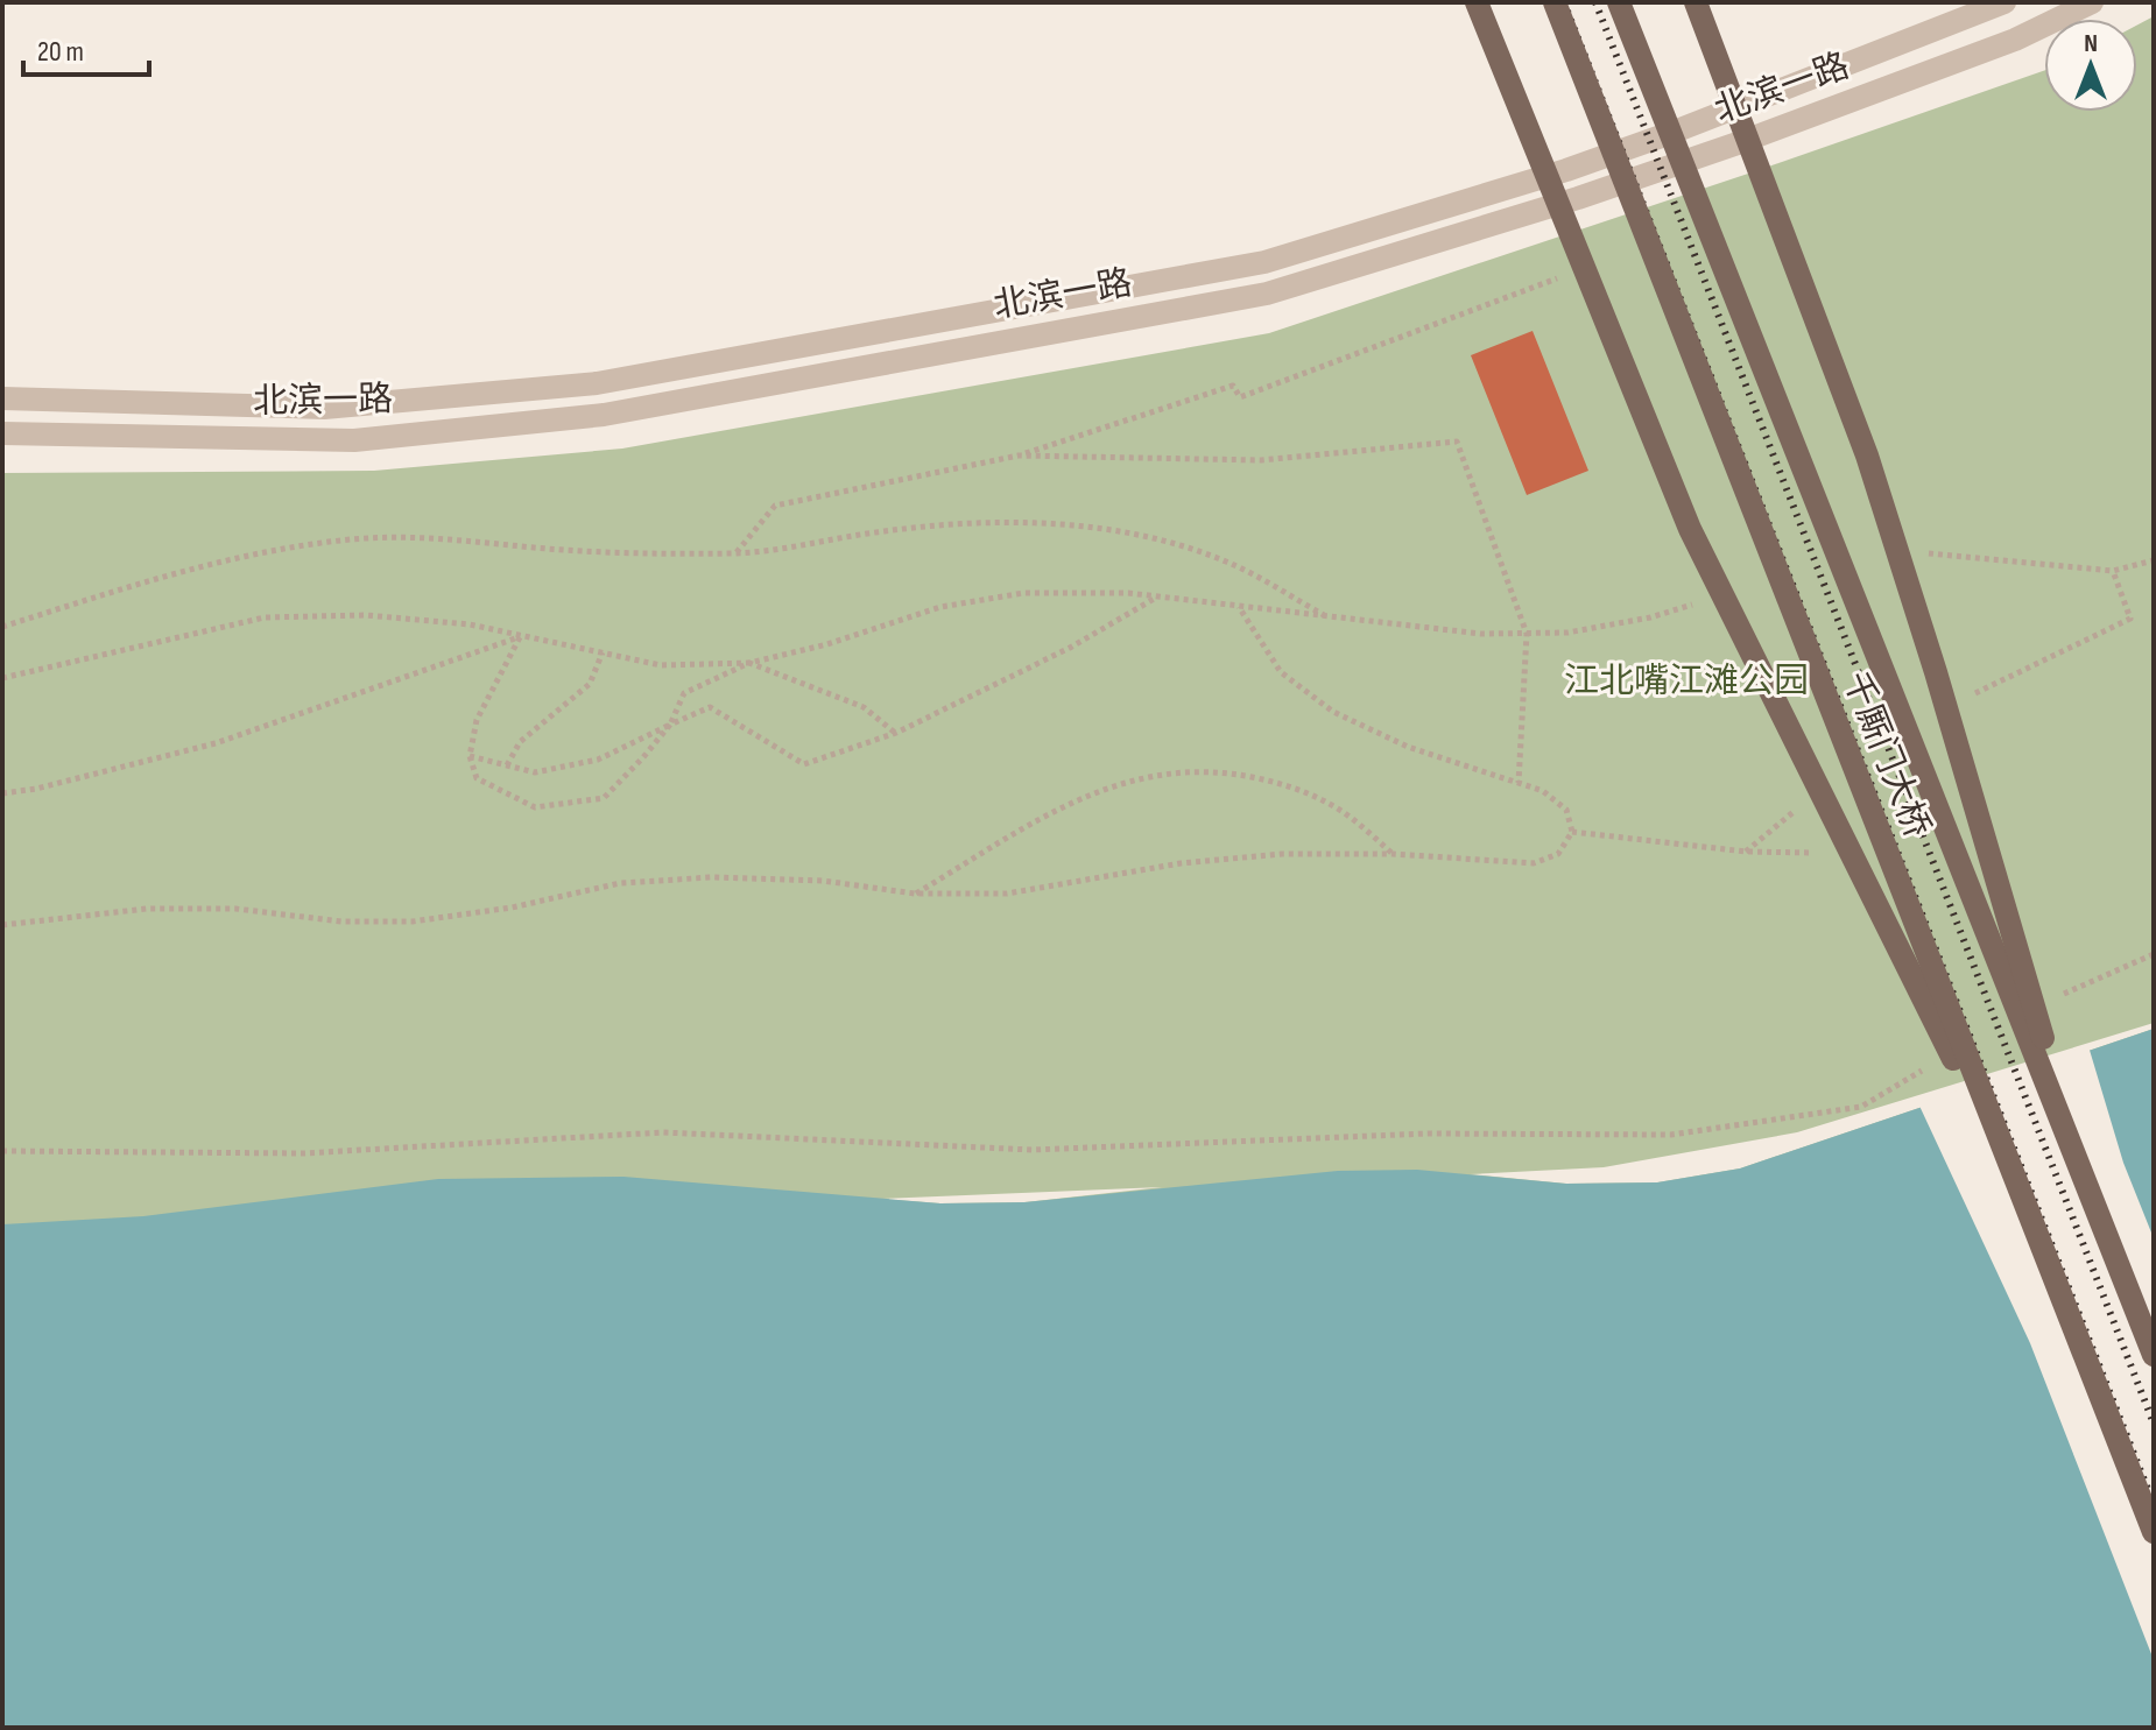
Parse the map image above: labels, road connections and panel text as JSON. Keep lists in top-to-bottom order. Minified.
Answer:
{"streets":{"main road":["千厮门大桥"],"street":["北滨一路"]},"parks":["江北嘴江滩公园"],"scale_bar":"20 m","north":"top"}
